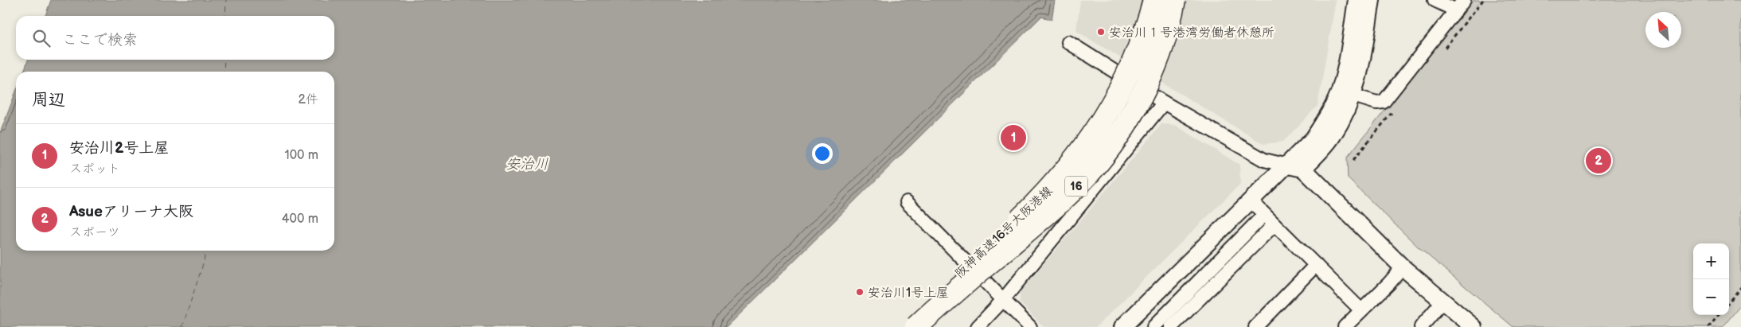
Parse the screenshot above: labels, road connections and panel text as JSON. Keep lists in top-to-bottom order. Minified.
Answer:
{"streets":{"highway":["16","阪神高速16号大阪港線"]},"water":["安治川"],"places":["安治川１号港湾労働者休憩所","安治川1号上屋"],"north":"top left","page":{"search":"ここで検索","heading":["周辺","2件"],"pins":["1","2"],"list":[{"mark":"1","name":"安治川2号上屋","note":"スポット","value":"100 m"},{"mark":"2","name":"Asueアリーナ大阪","note":"スポーツ","value":"400 m"}],"map_buttons":["+","−"]}}
